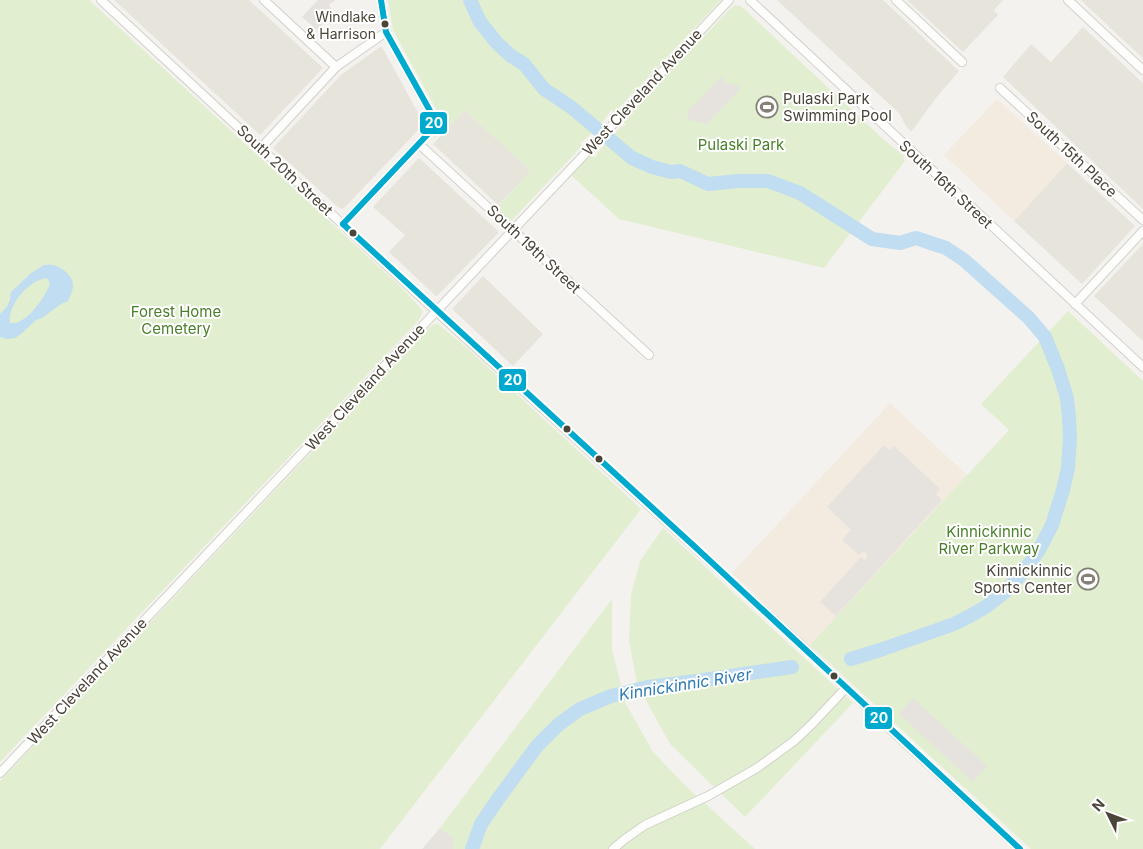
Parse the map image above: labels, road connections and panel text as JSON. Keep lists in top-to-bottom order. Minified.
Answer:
{"streets":{"street":["West Cleveland Avenue","South 15th Place","South 20th Street","South 16th Street","South 19th Street"]},"crossings":[["West Cleveland Avenue","South 20th Street"],["West Cleveland Avenue","South 19th Street"]],"water":["Kinnickinnic River"],"parks":["Pulaski Park","Forest Home Cemetery","Kinnickinnic River Parkway"],"places":{"other":["Windlake & Harrison"],"sports":["Pulaski Park Swimming Pool","Kinnickinnic Sports Center"]},"lines":["transit line 20"],"north":"top left"}
